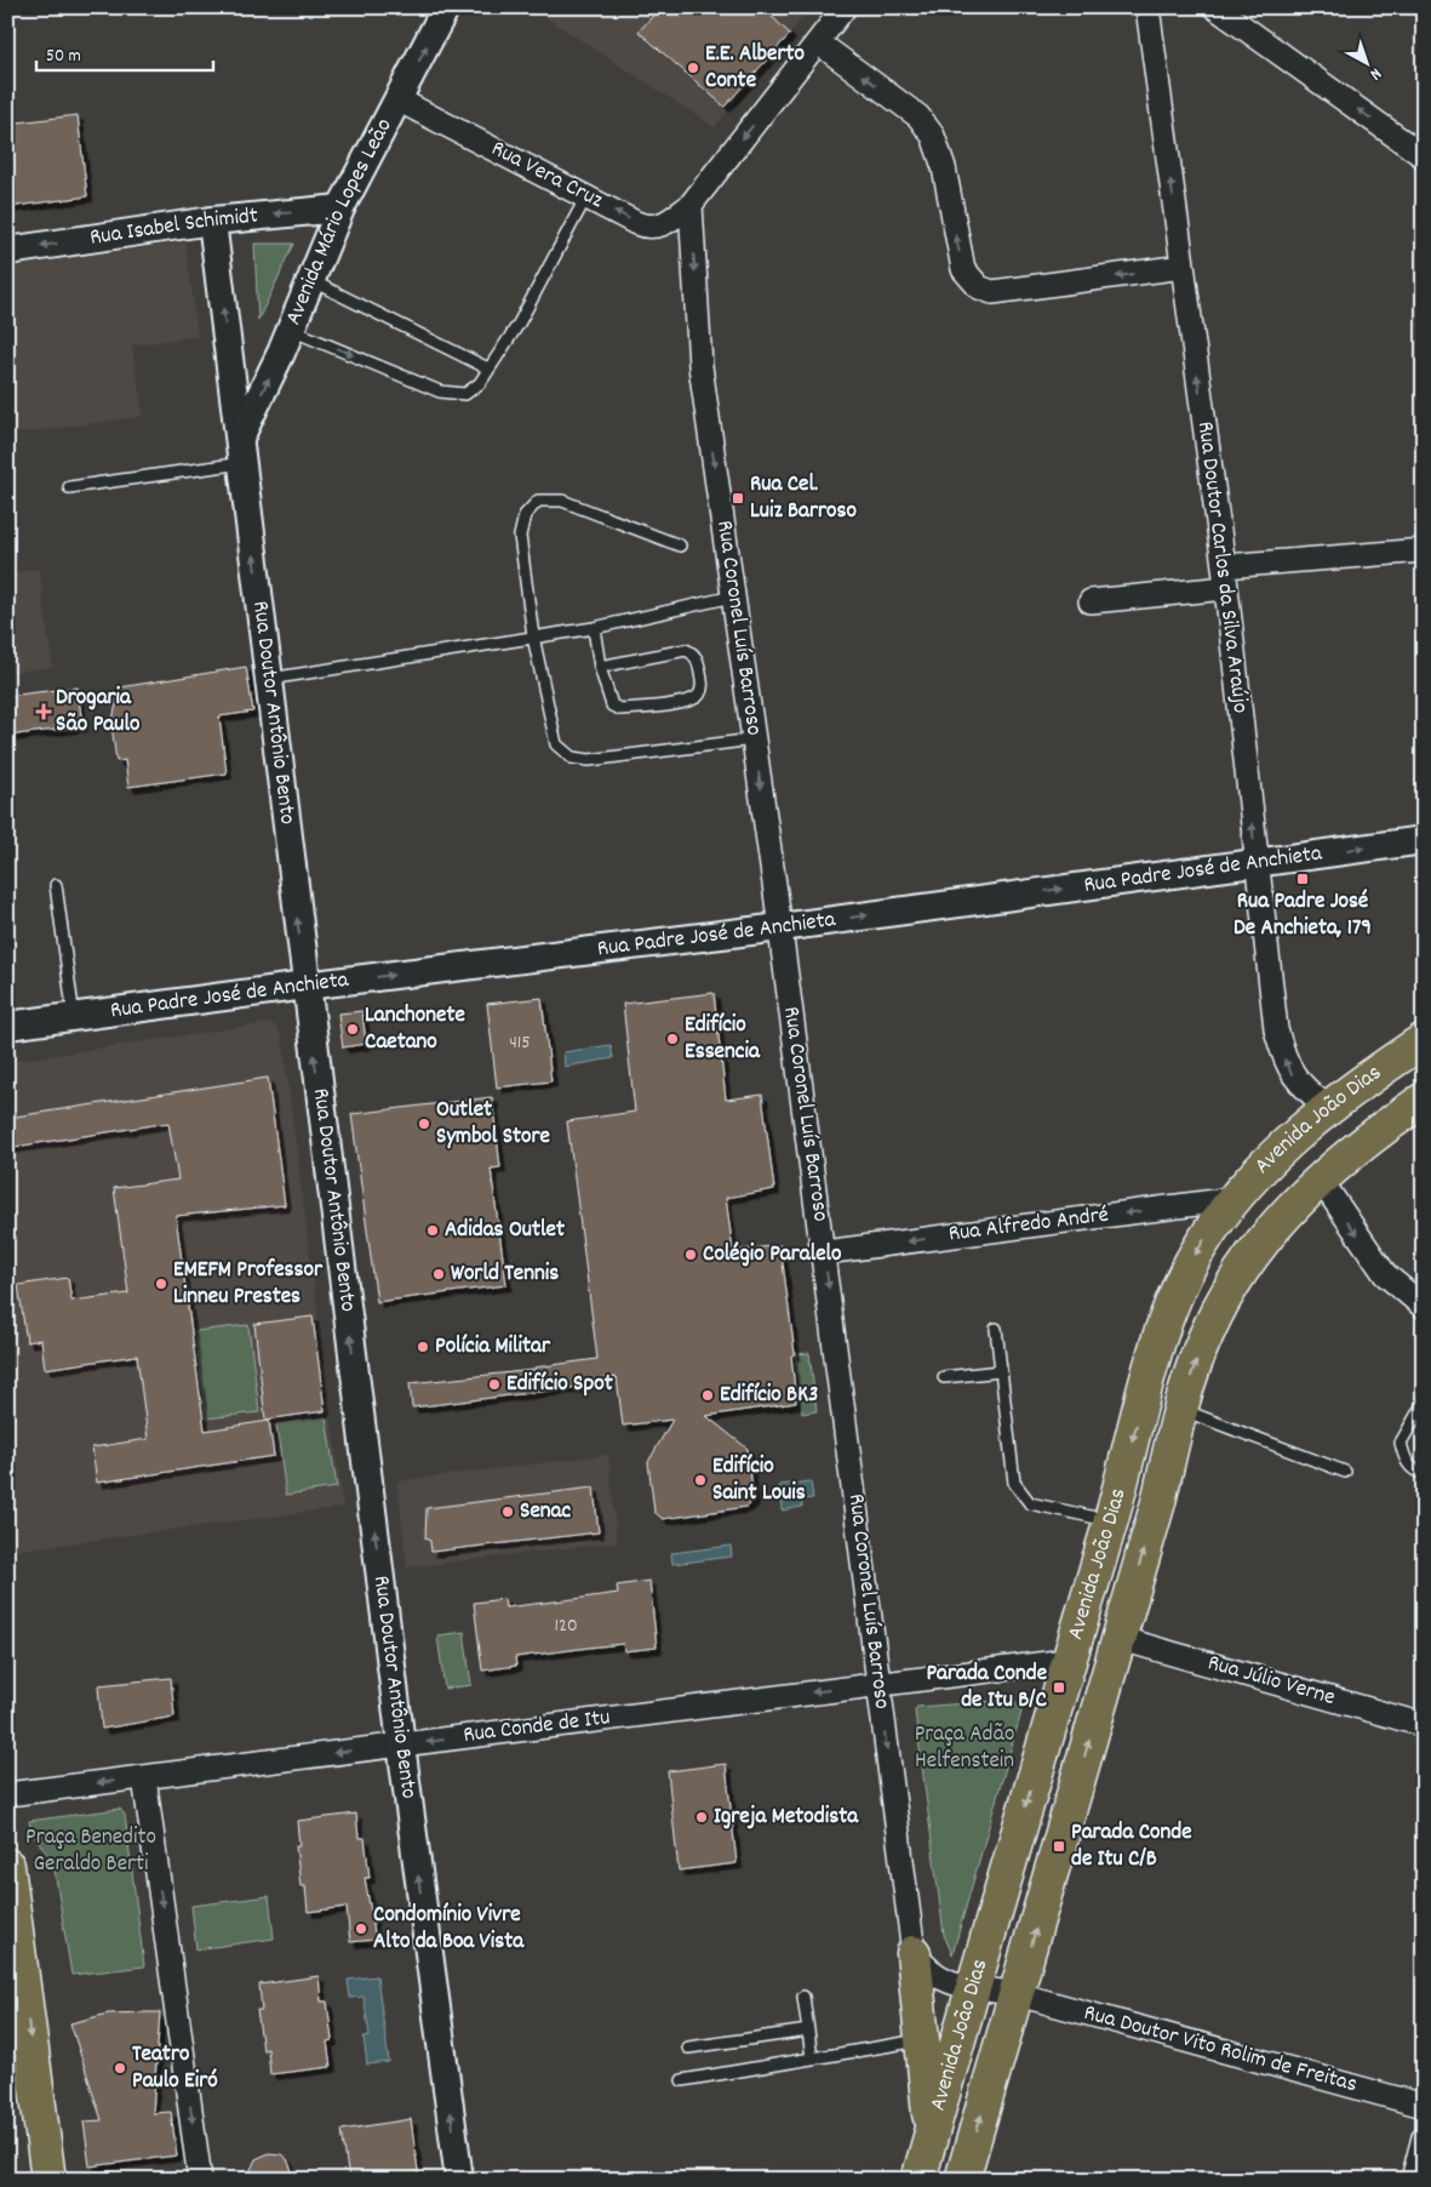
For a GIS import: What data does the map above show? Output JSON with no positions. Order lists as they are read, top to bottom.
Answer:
{
  "streets": {
    "main road": ["Avenida João Dias"],
    "street": [
      "Rua Vera Cruz",
      "Avenida Mário Lopes Leão",
      "Rua Isabel Schimidt",
      "Rua Doutor Carlos da Silva Araújo",
      "Rua Coronel Luís Barroso",
      "Rua Doutor Antônio Bento",
      "Rua Padre José de Anchieta",
      "Rua Alfredo André",
      "Rua Júlio Verne",
      "Rua Conde de Itu",
      "Rua Doutor Vito Rolim de Freitas"
    ]
  },
  "crossings": [
    ["Rua Vera Cruz", "Avenida Mário Lopes Leão"],
    ["Rua Vera Cruz", "Rua Coronel Luís Barroso"],
    ["Avenida Mário Lopes Leão", "Rua Isabel Schimidt"],
    ["Avenida Mário Lopes Leão", "Rua Doutor Antônio Bento"],
    ["Rua Isabel Schimidt", "Rua Doutor Antônio Bento"],
    ["Rua Doutor Carlos da Silva Araújo", "Rua Padre José de Anchieta"],
    ["Rua Doutor Carlos da Silva Araújo", "Avenida João Dias"],
    ["Rua Coronel Luís Barroso", "Rua Padre José de Anchieta"],
    ["Rua Coronel Luís Barroso", "Rua Alfredo André"],
    ["Rua Coronel Luís Barroso", "Rua Conde de Itu"],
    ["Rua Doutor Antônio Bento", "Rua Padre José de Anchieta"],
    ["Rua Doutor Antônio Bento", "Rua Conde de Itu"],
    ["Avenida João Dias", "Rua Alfredo André"],
    ["Avenida João Dias", "Rua Júlio Verne"],
    ["Avenida João Dias", "Rua Conde de Itu"],
    ["Avenida João Dias", "Rua Doutor Vito Rolim de Freitas"]
  ],
  "one_way": [
    "Rua Vera Cruz",
    "Avenida Mário Lopes Leão",
    "Rua Isabel Schimidt",
    "Rua Doutor Carlos da Silva Araújo",
    "Rua Coronel Luís Barroso",
    "Rua Doutor Antônio Bento",
    "Rua Padre José de Anchieta",
    "Rua Alfredo André",
    "Rua Conde de Itu"
  ],
  "parks": ["Praça Adão Helfenstein", "Praça Benedito Geraldo Berti"],
  "places": {
    "other": [
      "E.E. Alberto Conte",
      "Lanchonete Caetano",
      "Edifício Essencia",
      "Outlet Symbol Store",
      "Adidas Outlet",
      "Colégio Paralelo",
      "World Tennis",
      "EMEFM Professor Linneu Prestes",
      "Polícia Militar",
      "Edifício Spot",
      "Edifício BK3",
      "Edifício Saint Louis",
      "Senac",
      "Igreja Metodista",
      "Condomínio Vivre Alto da Boa Vista",
      "Teatro Paulo Eiró"
    ],
    "transit": [
      "Rua Cel. Luiz Barroso",
      "Rua Padre José De Anchieta, 179",
      "Parada Conde de Itu B/C",
      "Parada Conde de Itu C/B"
    ],
    "health": ["Drogaria São Paulo"]
  },
  "house_numbers": ["415", "120"],
  "scale_bar": "50 m",
  "north": "bottom right"
}
